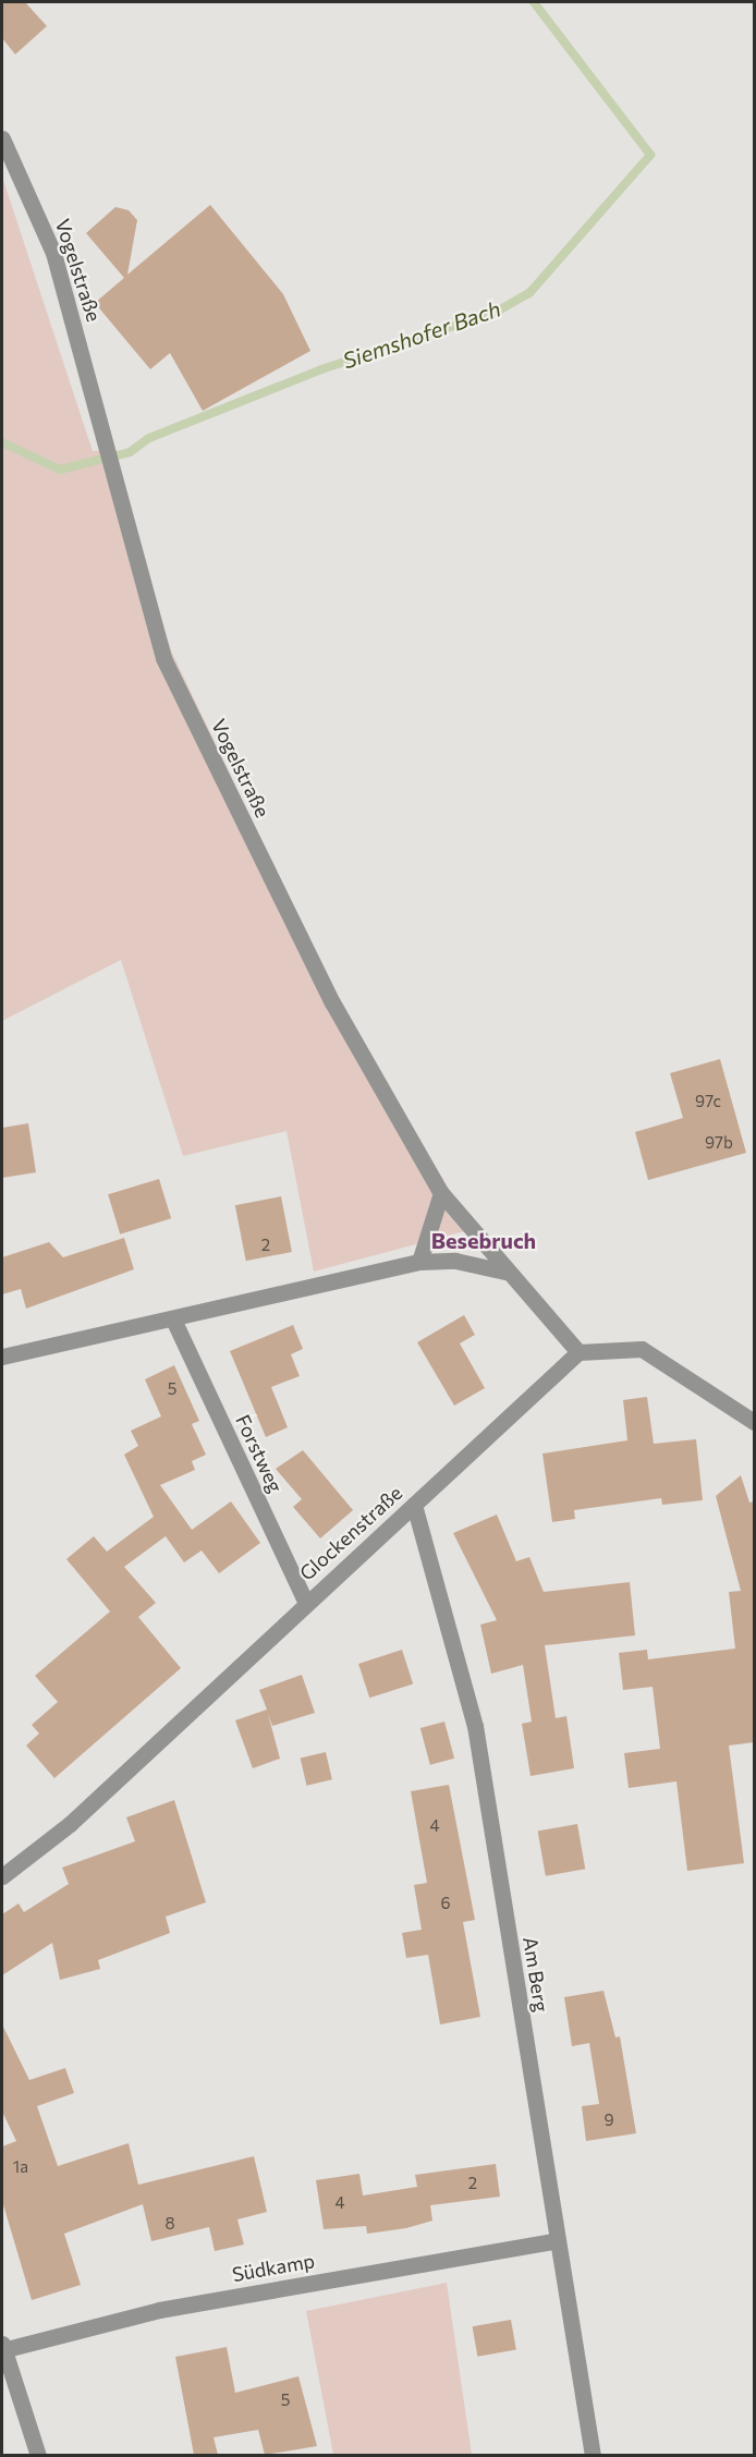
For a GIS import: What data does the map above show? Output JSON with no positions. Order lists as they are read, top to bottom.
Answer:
{
  "streets": {
    "street": [
      "Vogelstraße",
      "Forstweg",
      "Glockenstraße",
      "Am Berg",
      "Südkamp"
    ]
  },
  "crossings": [
    ["Vogelstraße", "Glockenstraße"],
    ["Forstweg", "Glockenstraße"],
    ["Glockenstraße", "Am Berg"],
    ["Am Berg", "Südkamp"]
  ],
  "districts": ["Besebruch"],
  "water": ["Siemshofer Bach"],
  "house_numbers": [
    "97c",
    "97b",
    "2",
    "5",
    "4",
    "6",
    "9",
    "1a",
    "2",
    "4",
    "8",
    "5"
  ]
}
